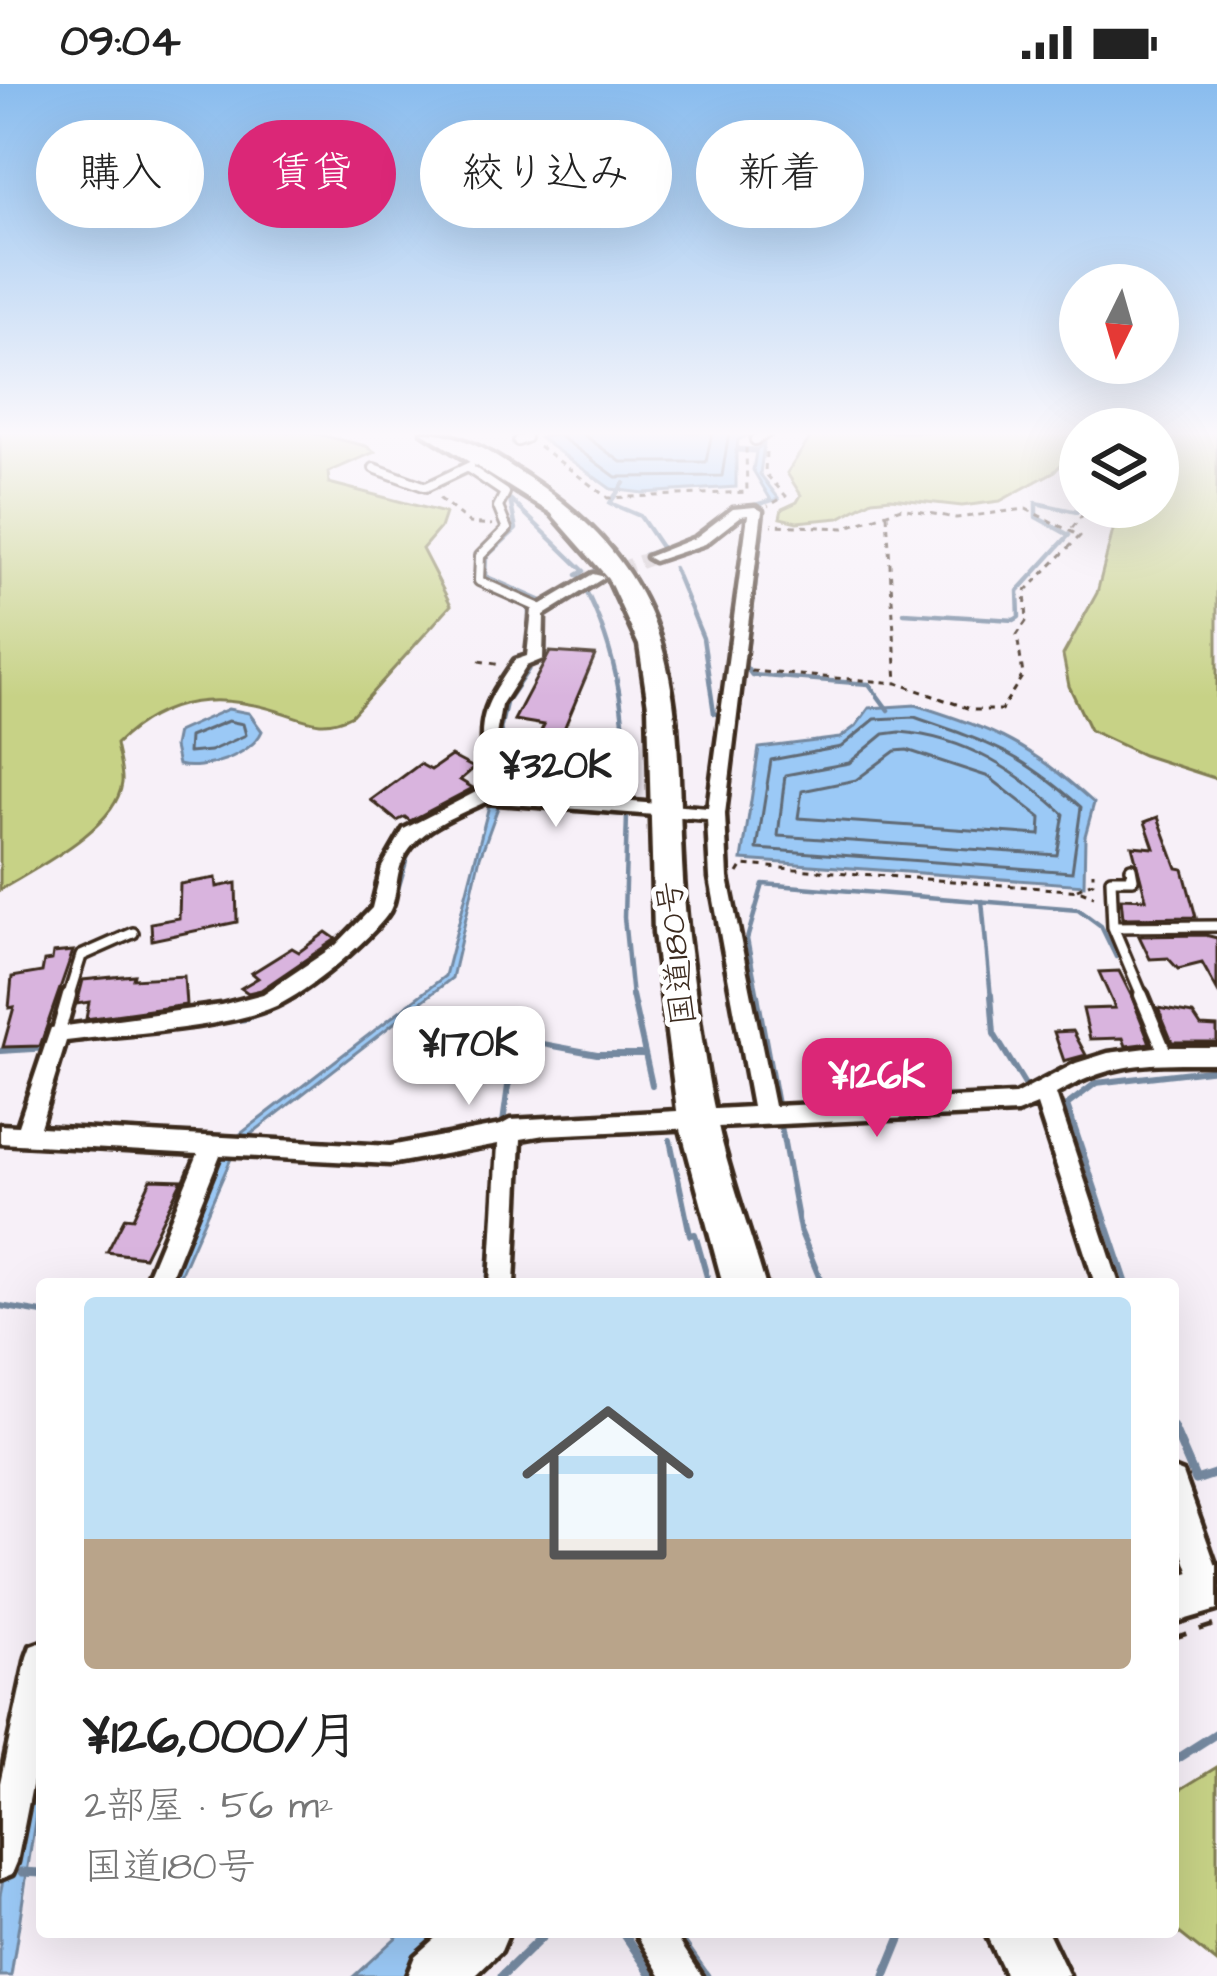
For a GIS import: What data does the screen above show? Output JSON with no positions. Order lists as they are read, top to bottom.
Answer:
{
  "streets": {
    "highway": ["国道180号"]
  },
  "north": "bottom",
  "page": {
    "status": "09:04",
    "chip": [
      "購入",
      "賃貸",
      "絞り込み",
      "新着"
    ],
    "price": ["¥320K", "¥170K", "¥126K"],
    "list": [
      {
        "name": "¥126,000/月",
        "note": "2部屋 · 56 m² · 国道180号"
      }
    ]
  }
}
